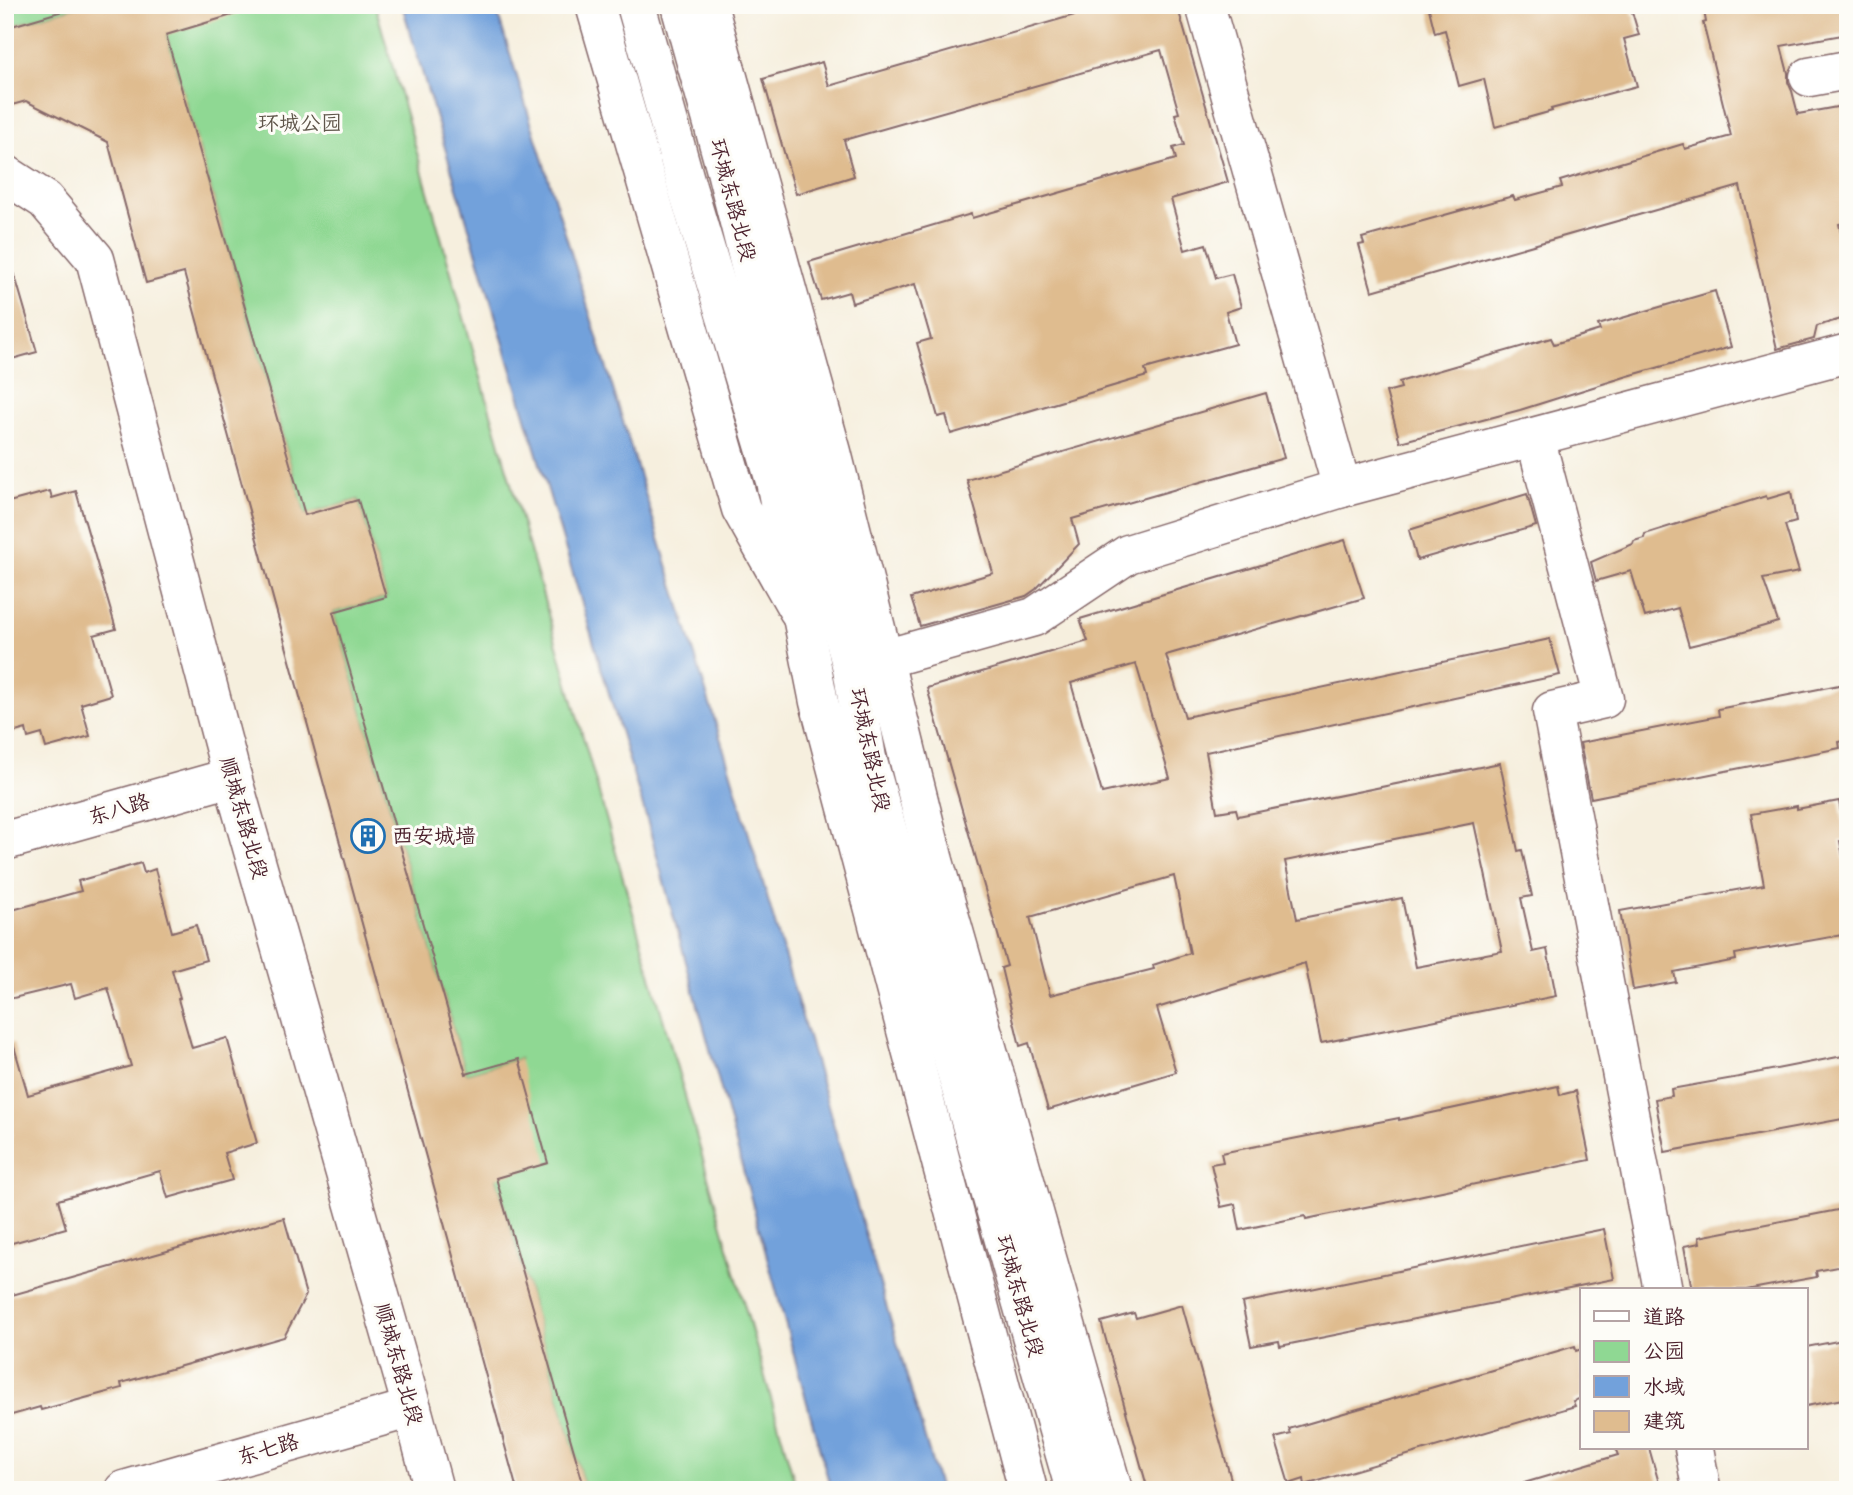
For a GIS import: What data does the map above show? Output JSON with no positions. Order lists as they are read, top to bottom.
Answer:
{
  "streets": {
    "street": [
      "环城东路北段",
      "东八路",
      "顺城东路北段",
      "东七路"
    ]
  },
  "crossings": [
    ["东八路", "顺城东路北段"],
    ["顺城东路北段", "东七路"]
  ],
  "parks": ["环城公园"],
  "places": {
    "building": ["西安城墙"]
  },
  "legend": [
    "道路",
    "公园",
    "水域",
    "建筑"
  ]
}
